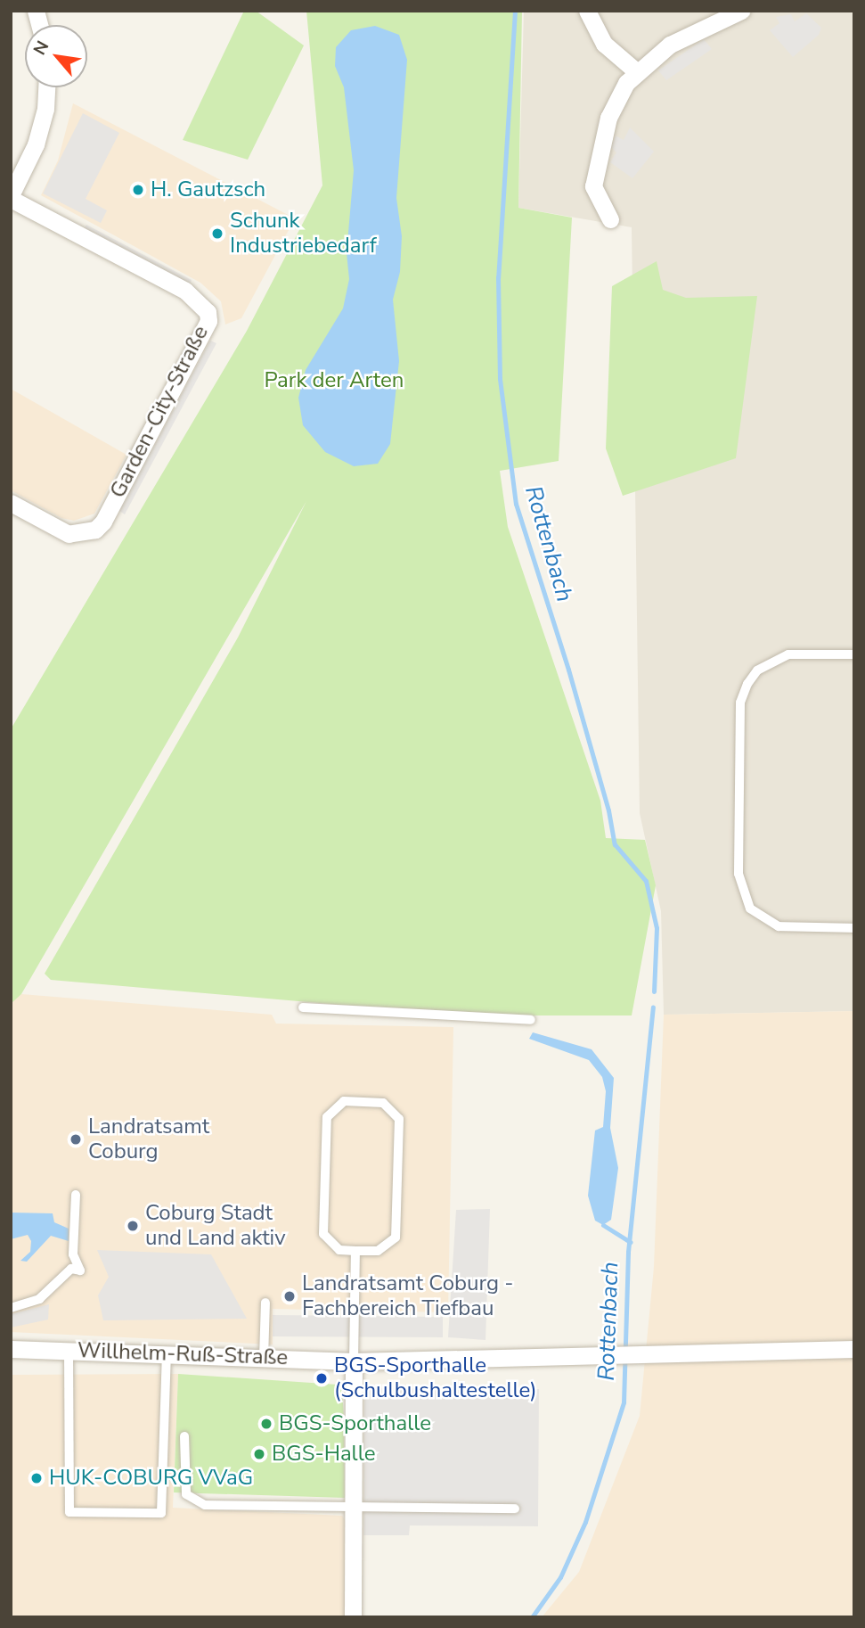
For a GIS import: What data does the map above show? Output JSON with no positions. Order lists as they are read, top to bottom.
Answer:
{
  "streets": {
    "street": ["Garden-City-Straße", "Willhelm-Ruß-Straße"]
  },
  "water": ["Rottenbach"],
  "parks": ["Park der Arten"],
  "places": [
    "H. Gautzsch",
    "Schunk Industriebedarf",
    "Landratsamt Coburg",
    "Coburg Stadt und Land aktiv",
    "Landratsamt Coburg - Fachbereich Tiefbau",
    "BGS-Sporthalle (Schulbushaltestelle)",
    "BGS-Sporthalle",
    "BGS-Halle",
    "HUK-COBURG VVaG"
  ],
  "north": "top left"
}
